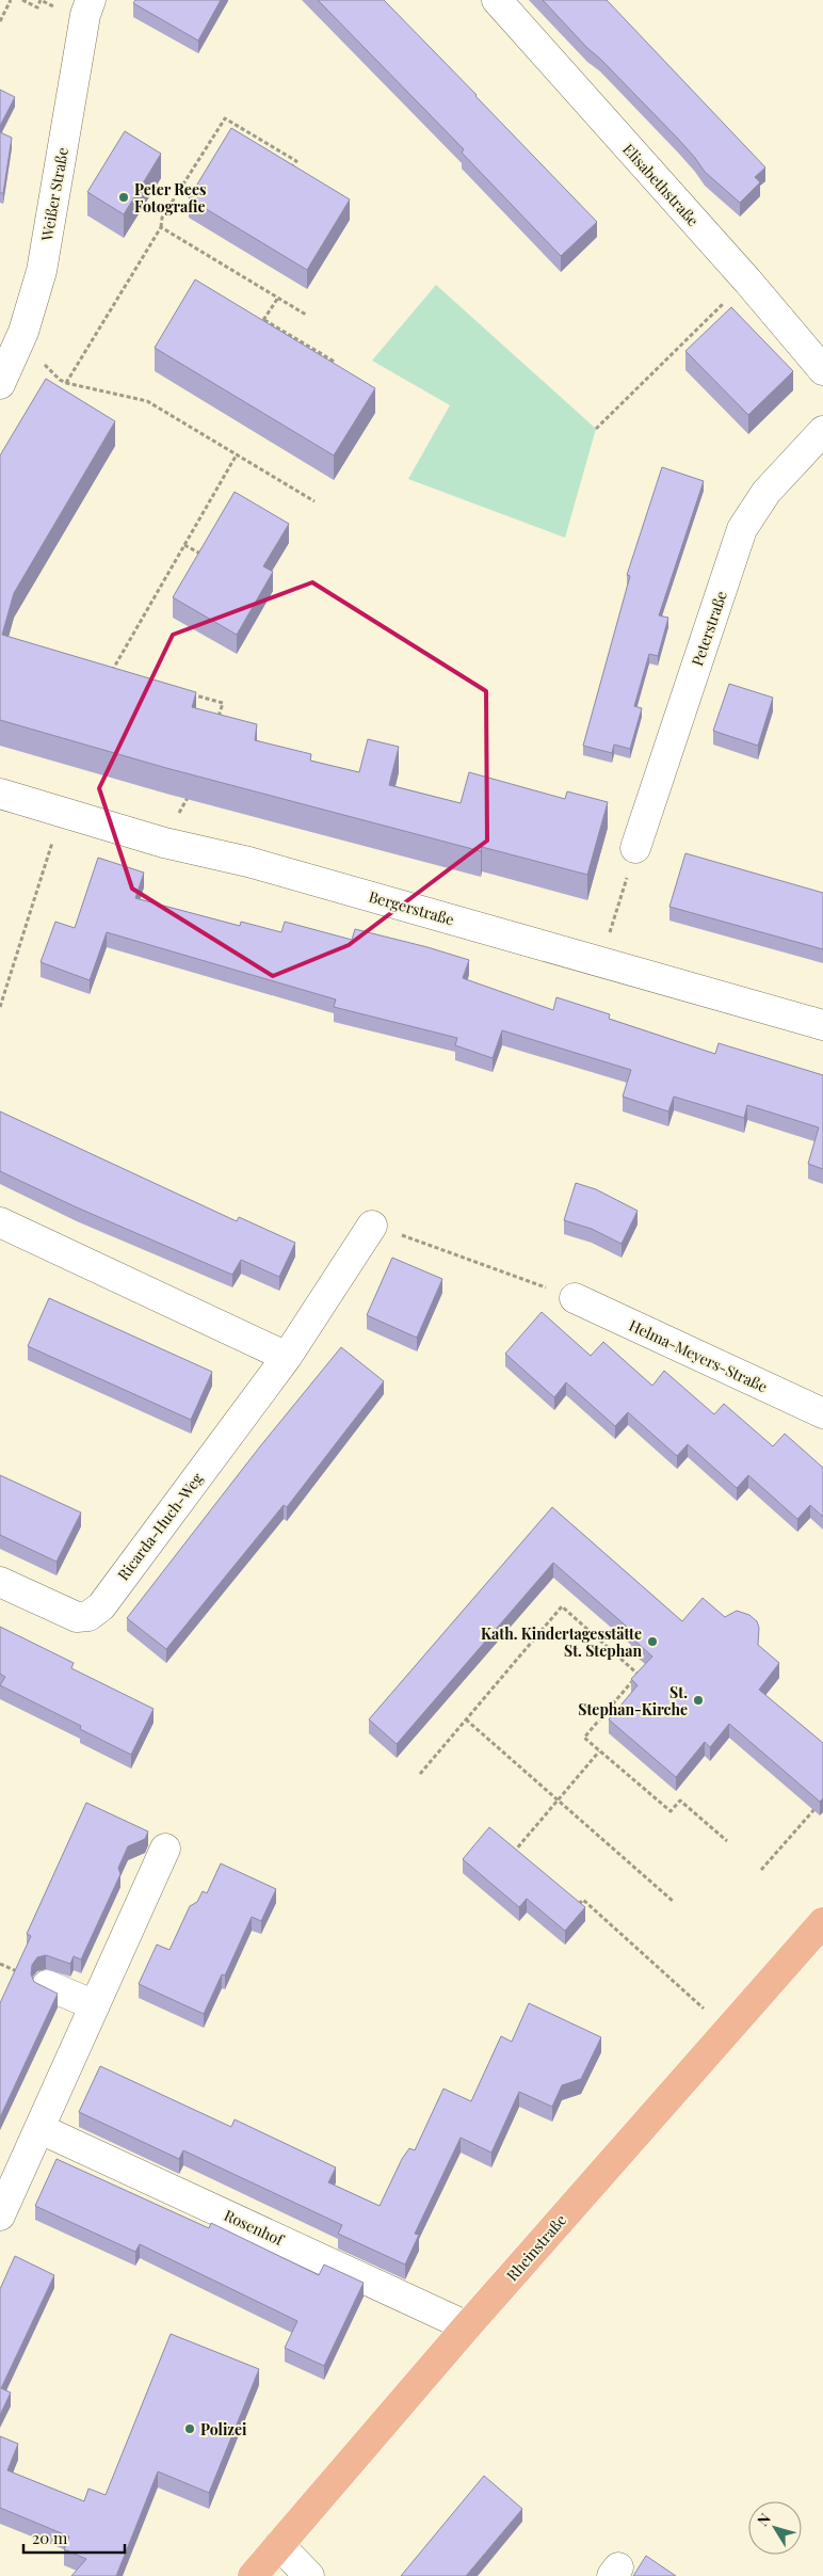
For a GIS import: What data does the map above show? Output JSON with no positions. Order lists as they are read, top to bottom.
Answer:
{
  "streets": {
    "main road": ["Rheinstraße"],
    "street": [
      "Elisabethstraße",
      "Weißer Straße",
      "Peterstraße",
      "Bergerstraße",
      "Helma-Meyers-Straße",
      "Ricarda-Huch-Weg",
      "Rosenhof"
    ]
  },
  "crossings": [
    ["Rosenhof", "Rheinstraße"]
  ],
  "places": [
    "Peter Rees Fotografie",
    "Kath. Kindertagesstätte St. Stephan",
    "St. Stephan-Kirche",
    "Polizei"
  ],
  "scale_bar": "20 m",
  "north": "top left"
}
